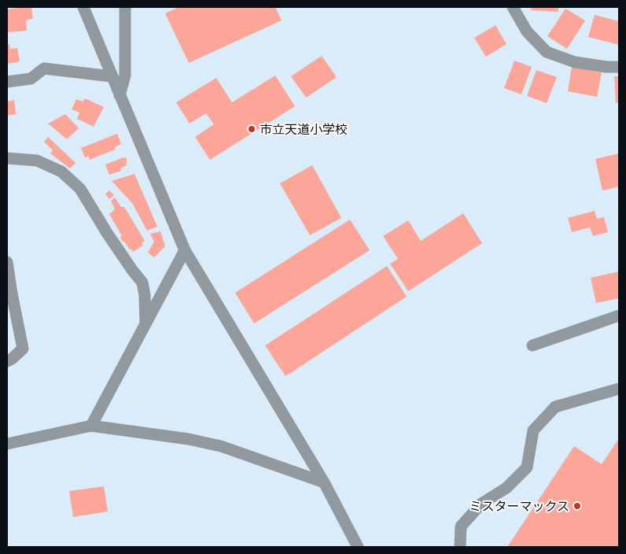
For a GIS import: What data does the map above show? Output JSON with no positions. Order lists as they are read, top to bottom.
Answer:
{
  "places": ["市立天道小学校", "ミスターマックス"]
}
